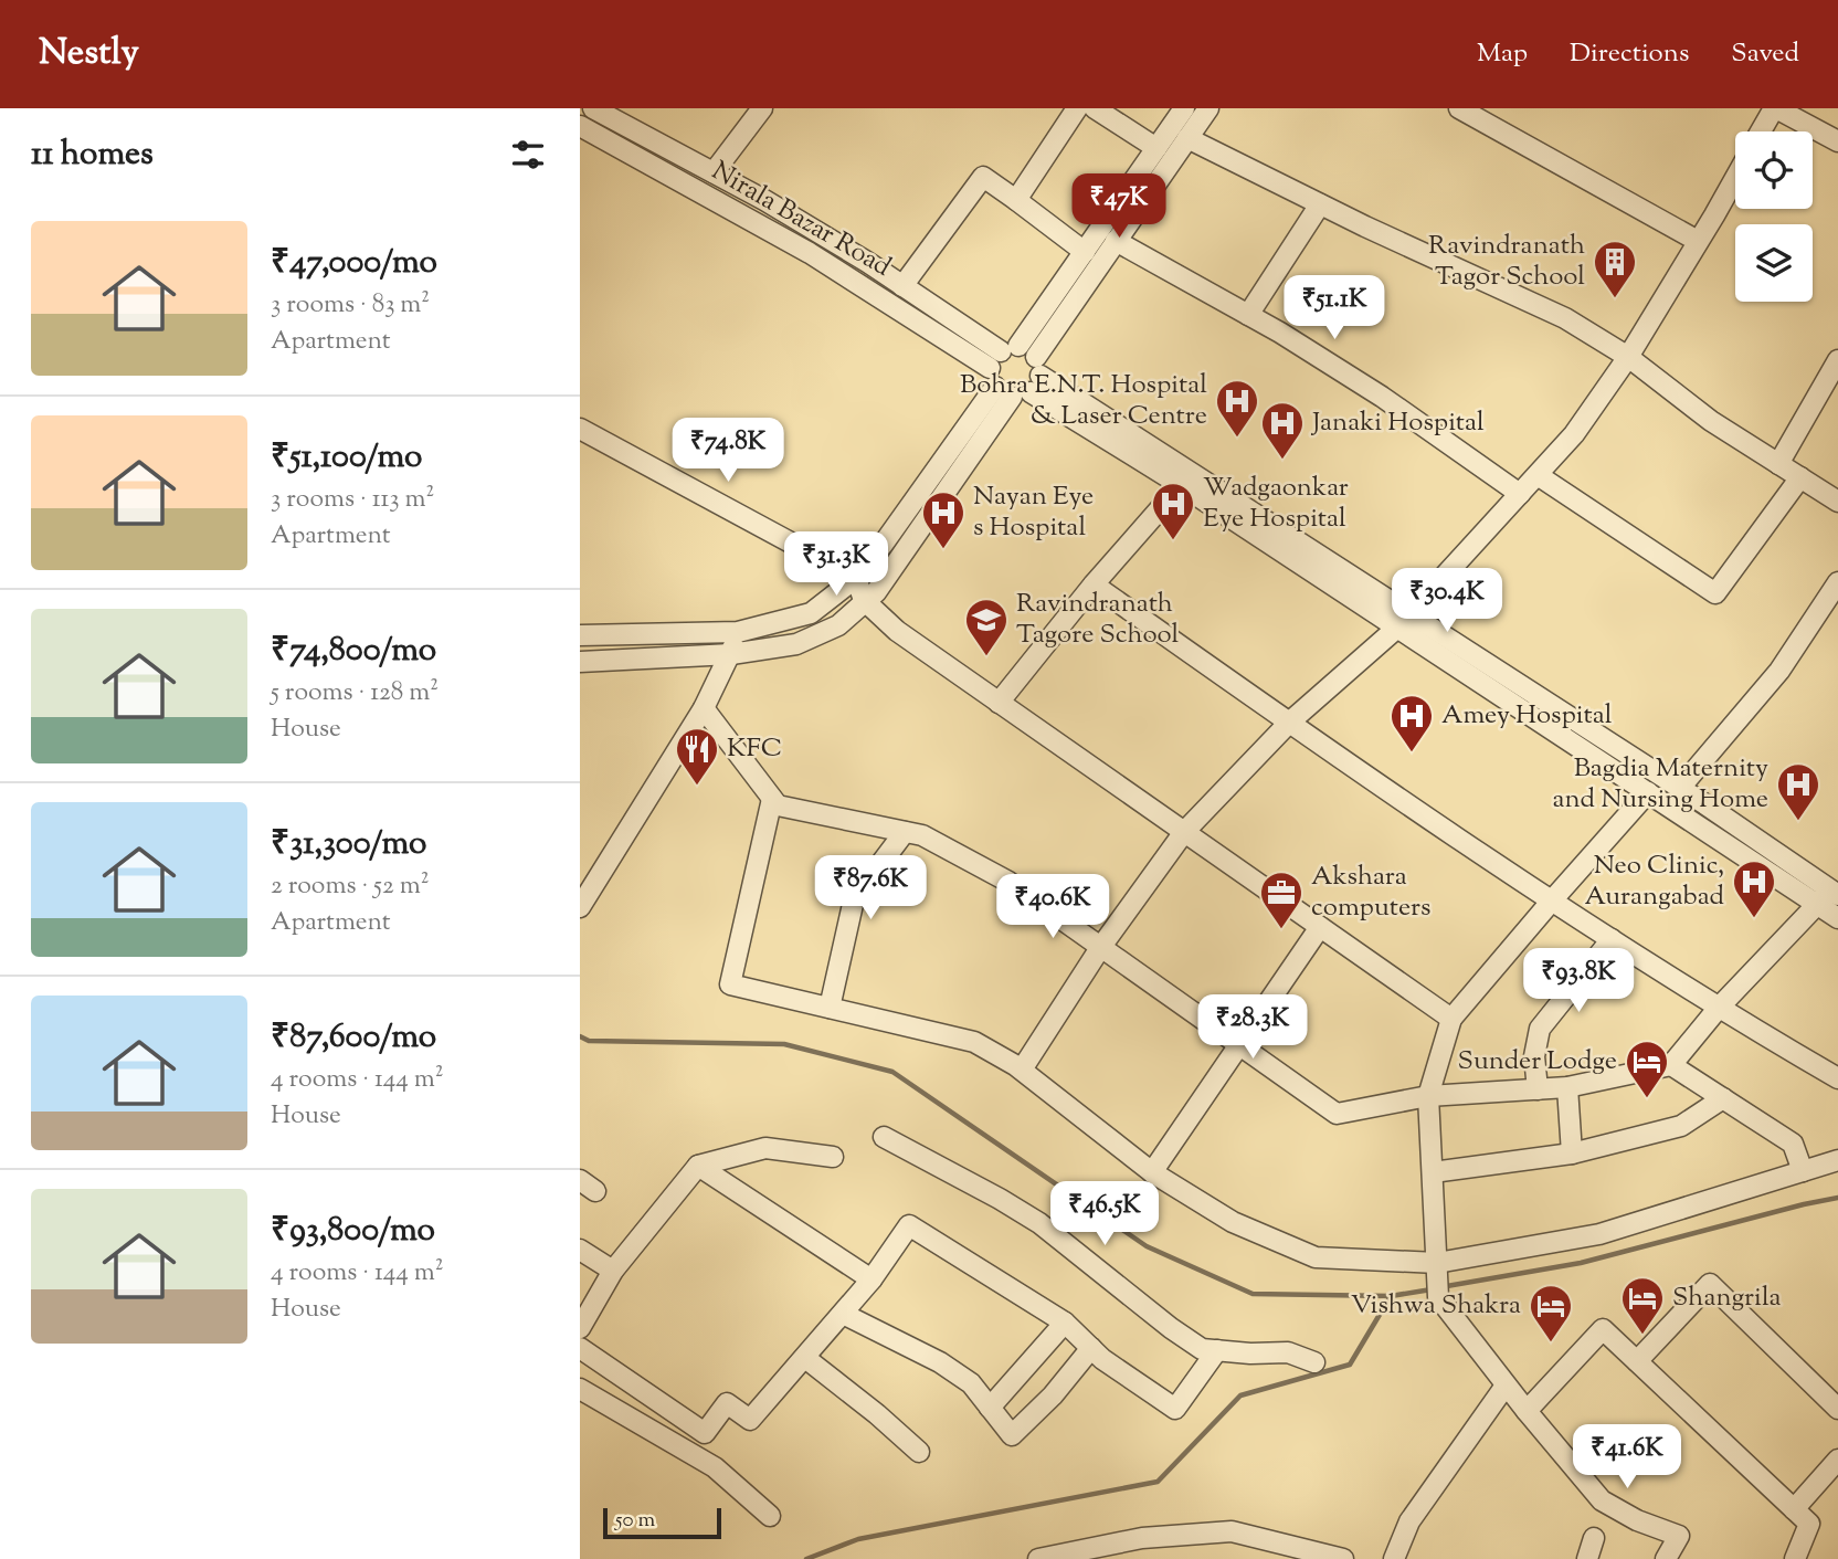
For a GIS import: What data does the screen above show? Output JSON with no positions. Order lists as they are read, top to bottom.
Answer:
{
  "streets": {
    "street": ["Nirala Bazar Road"]
  },
  "places": {
    "building": ["Ravindranath Tagor School"],
    "hospital": [
      "Bohra E.N.T. Hospital & Laser Centre",
      "Janaki Hospital",
      "Wadgaonkar Eye Hospital",
      "Nayan Eye s Hospital",
      "Amey Hospital",
      "Bagdia Maternity and Nursing Home",
      "Neo Clinic, Aurangabad"
    ],
    "school or university": ["Ravindranath Tagore School"],
    "restaurant": ["KFC"],
    "office": ["Akshara computers"],
    "hotel": ["Sunder Lodge", "Shangrila", "Vishwa Shakra"]
  },
  "scale_bar": "50 m",
  "page": {
    "header": "Nestly",
    "nav": ["Map", "Directions", "Saved"],
    "heading": "11 homes",
    "price": [
      "₹47K",
      "₹51.1K",
      "₹74.8K",
      "₹31.3K",
      "₹30.4K",
      "₹87.6K",
      "₹40.6K",
      "₹93.8K",
      "₹28.3K",
      "₹46.5K",
      "₹41.6K"
    ],
    "list": [
      {
        "name": "₹47,000/mo",
        "note": "3 rooms · 83 m² · Apartment"
      },
      {
        "name": "₹51,100/mo",
        "note": "3 rooms · 113 m² · Apartment"
      },
      {
        "name": "₹74,800/mo",
        "note": "5 rooms · 128 m² · House"
      },
      {
        "name": "₹31,300/mo",
        "note": "2 rooms · 52 m² · Apartment"
      },
      {
        "name": "₹87,600/mo",
        "note": "4 rooms · 144 m² · House"
      },
      {
        "name": "₹93,800/mo",
        "note": "4 rooms · 144 m² · House"
      }
    ],
    "scale": "50 m"
  }
}
